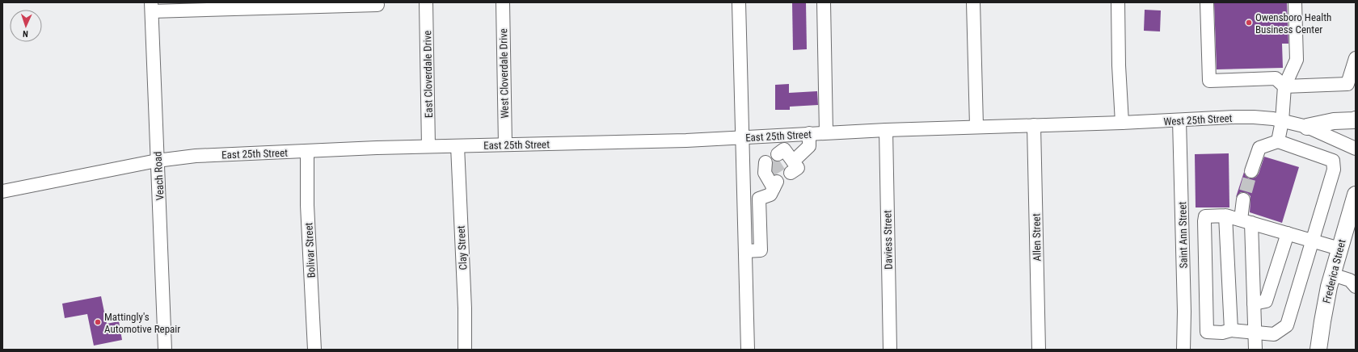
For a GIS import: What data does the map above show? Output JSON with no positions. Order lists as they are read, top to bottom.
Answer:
{
  "streets": {
    "main road": ["Frederica Street"],
    "street": [
      "West Cloverdale Drive",
      "East Cloverdale Drive",
      "West 25th Street",
      "East 25th Street",
      "Veach Road",
      "Saint Ann Street",
      "Allen Street",
      "Daviess Street",
      "Clay Street",
      "Bolivar Street"
    ]
  },
  "crossings": [
    ["West Cloverdale Drive", "East 25th Street"],
    ["East Cloverdale Drive", "East 25th Street"],
    ["West 25th Street", "East 25th Street"],
    ["West 25th Street", "Saint Ann Street"],
    ["West 25th Street", "Allen Street"],
    ["East 25th Street", "Veach Road"],
    ["East 25th Street", "Allen Street"],
    ["East 25th Street", "Daviess Street"],
    ["East 25th Street", "Clay Street"],
    ["East 25th Street", "Bolivar Street"]
  ],
  "places": ["Owensboro Health Business Center", "Mattingly's Automotive Repair"],
  "north": "bottom"
}
